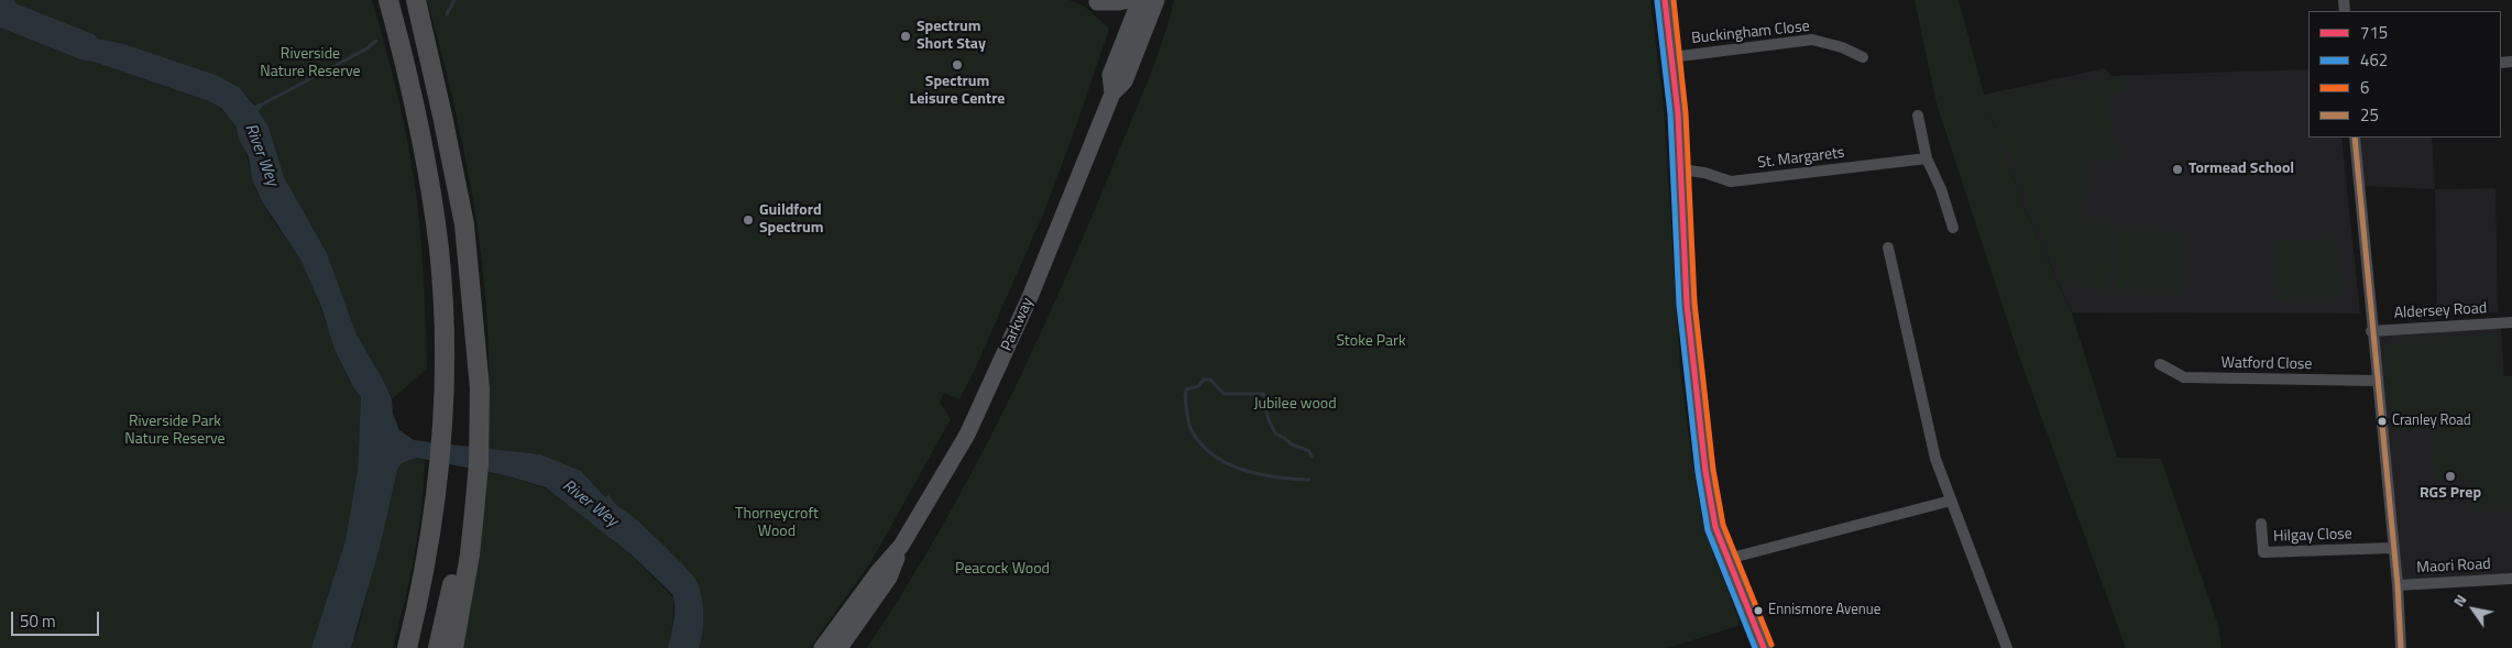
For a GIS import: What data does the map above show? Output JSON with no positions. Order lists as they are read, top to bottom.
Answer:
{
  "streets": {
    "main road": ["Parkway"],
    "street": [
      "Buckingham Close",
      "St. Margarets",
      "Aldersey Road",
      "Watford Close",
      "Hilgay Close",
      "Maori Road"
    ]
  },
  "water": ["River Wey"],
  "parks": [
    "Riverside Nature Reserve",
    "Stoke Park",
    "Jubilee wood",
    "Riverside Park Nature Reserve",
    "Thorneycroft Wood",
    "Peacock Wood"
  ],
  "places": [
    "Spectrum Short Stay",
    "Spectrum Leisure Centre",
    "Tormead School",
    "Guildford Spectrum",
    "Cranley Road",
    "RGS Prep",
    "Ennismore Avenue"
  ],
  "lines": [
    "transit line 715",
    "transit line 6",
    "transit line 462",
    "transit line 25"
  ],
  "legend": [
    "715",
    "462",
    "6",
    "25"
  ],
  "scale_bar": "50 m",
  "north": "top left"
}
